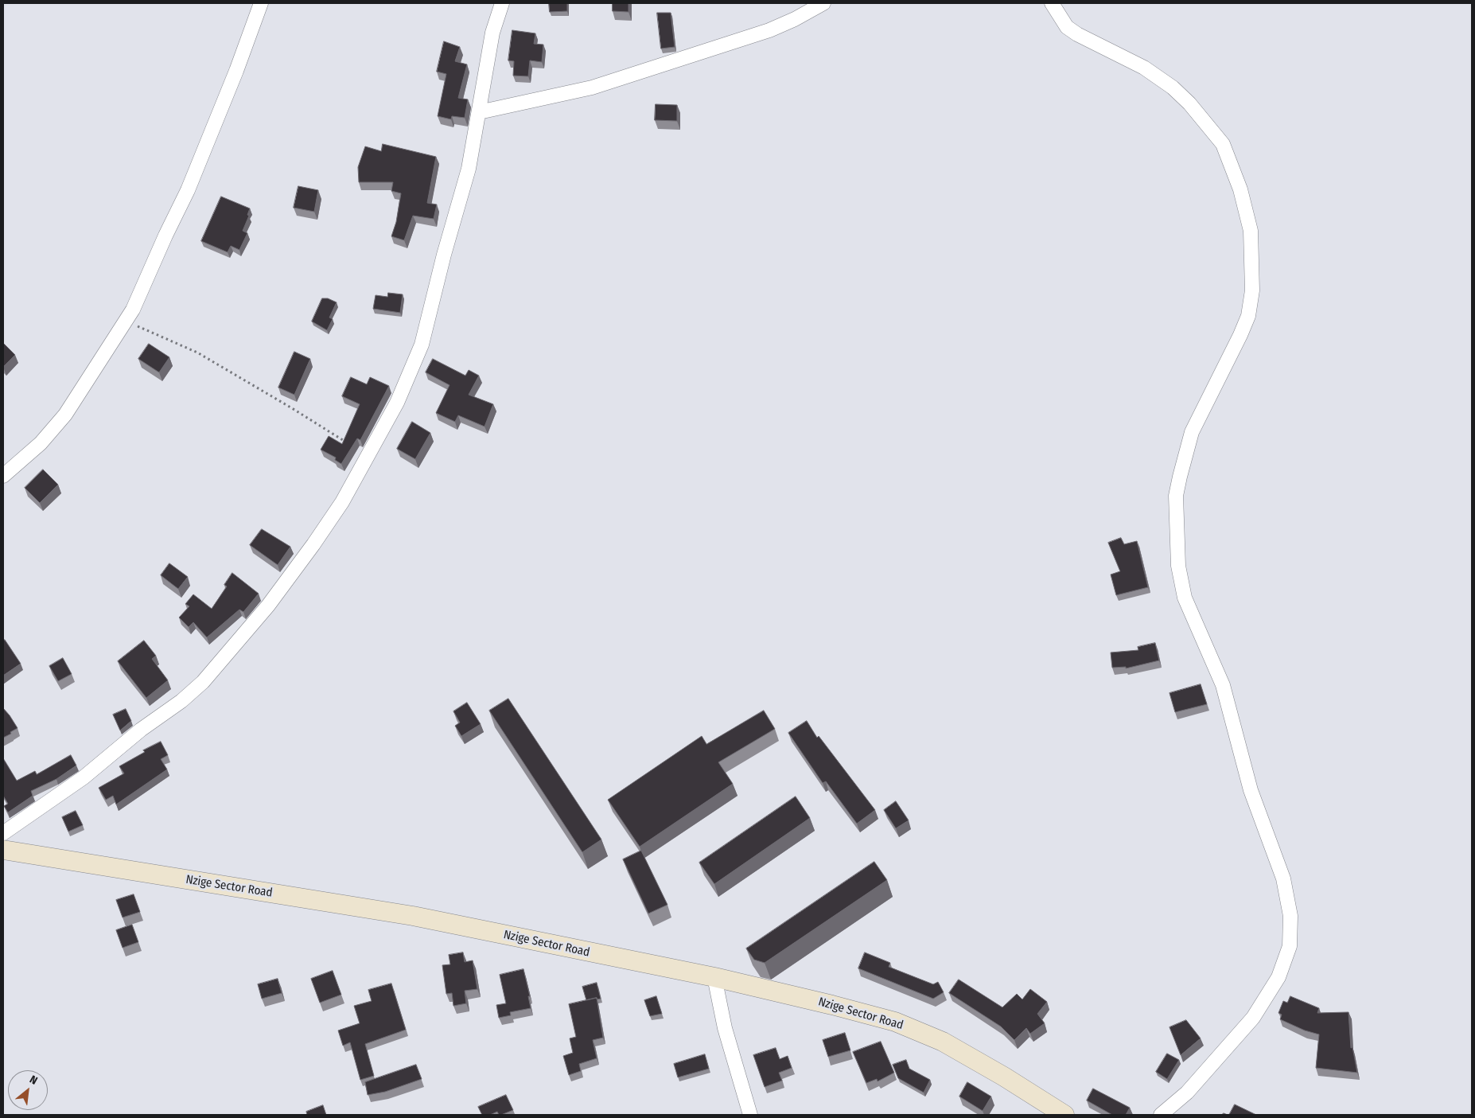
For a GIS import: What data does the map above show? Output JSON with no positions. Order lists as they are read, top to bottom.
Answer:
{
  "streets": {
    "main road": ["Nzige Sector Road"]
  },
  "north": "top right"
}
